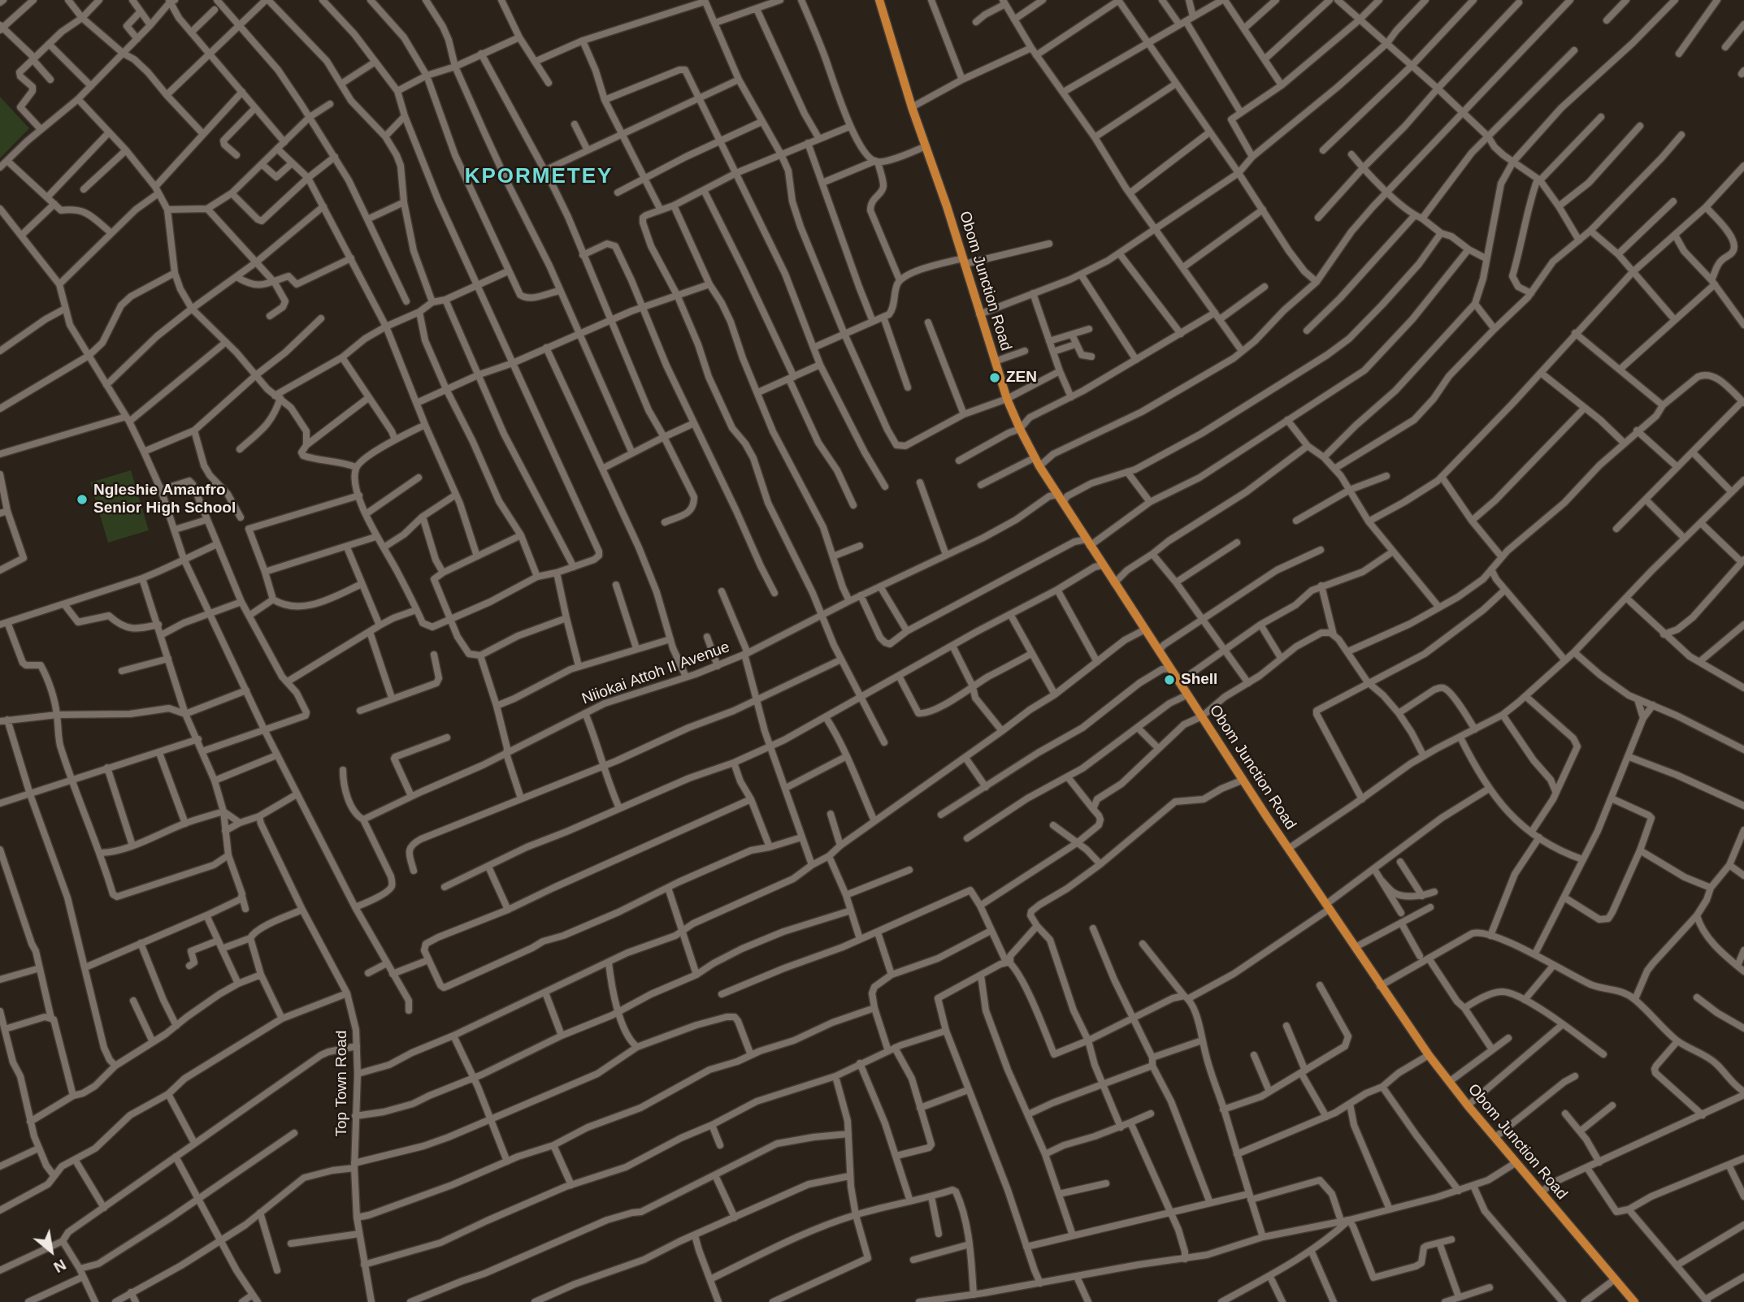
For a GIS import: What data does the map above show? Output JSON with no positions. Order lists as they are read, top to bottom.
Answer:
{
  "streets": {
    "main road": ["Obom Junction Road"],
    "street": ["Niiokai Attoh II Avenue", "Top Town Road"]
  },
  "crossings": [
    ["Obom Junction Road", "Niiokai Attoh II Avenue"]
  ],
  "districts": ["KPORMETEY"],
  "places": ["ZEN", "Ngleshie Amanfro Senior High School", "Shell"],
  "north": "bottom right"
}
